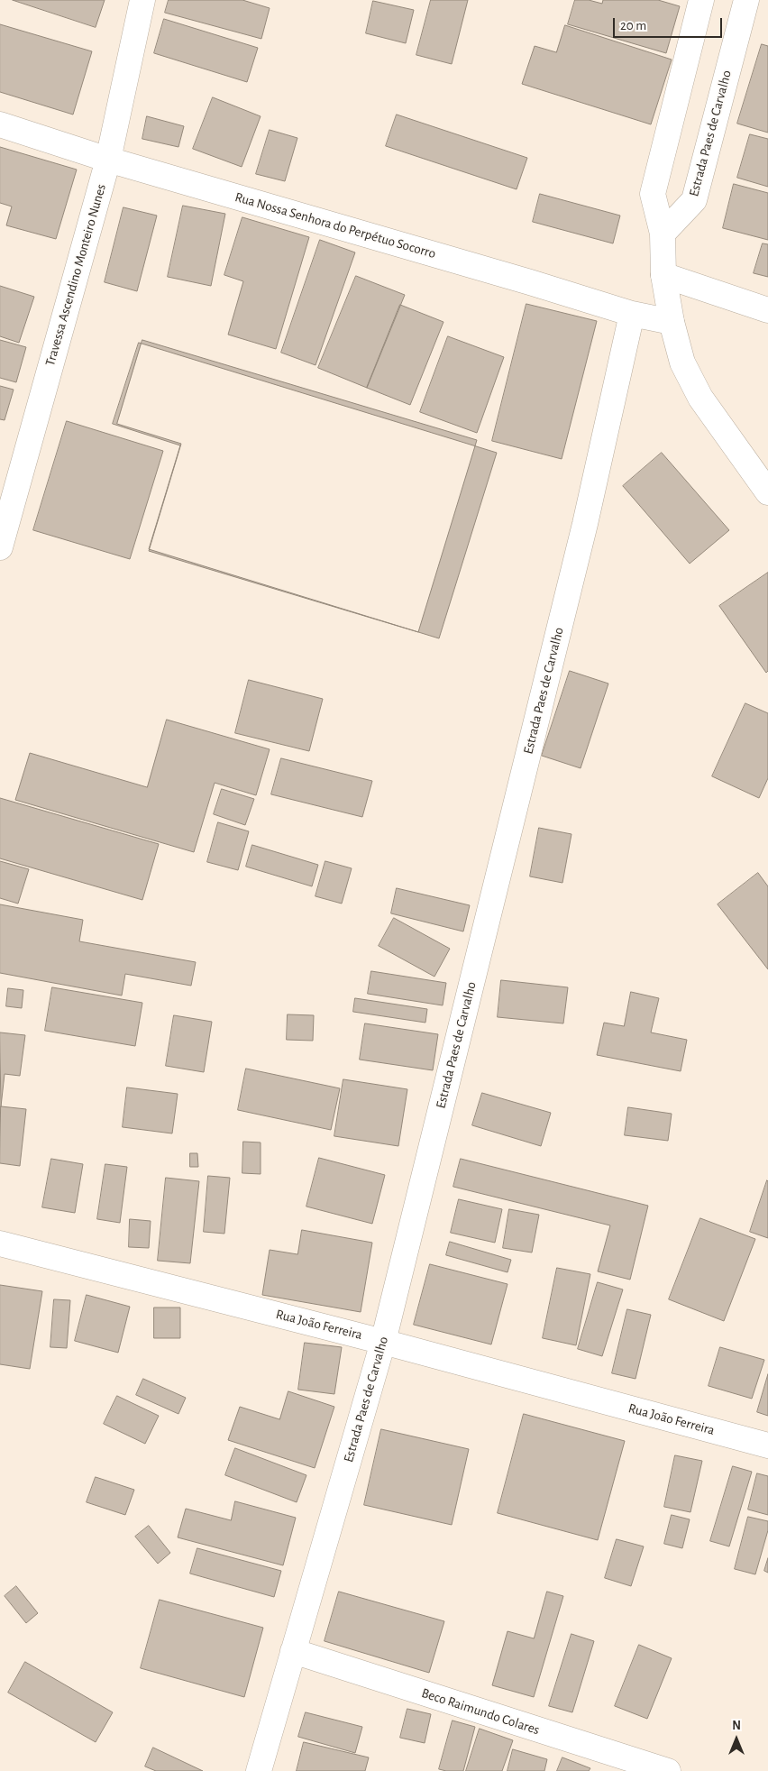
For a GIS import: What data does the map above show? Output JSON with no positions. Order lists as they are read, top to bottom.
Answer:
{
  "streets": {
    "street": [
      "Estrada Paes de Carvalho",
      "Rua Nossa Senhora do Perpétuo Socorro",
      "Travessa Ascendino Monteiro Nunes",
      "Rua João Ferreira",
      "Beco Raimundo Colares"
    ]
  },
  "crossings": [
    ["Estrada Paes de Carvalho", "Rua Nossa Senhora do Perpétuo Socorro"],
    ["Estrada Paes de Carvalho", "Rua João Ferreira"],
    ["Estrada Paes de Carvalho", "Beco Raimundo Colares"],
    ["Rua Nossa Senhora do Perpétuo Socorro", "Travessa Ascendino Monteiro Nunes"]
  ],
  "scale_bar": "20 m",
  "north": "top"
}
